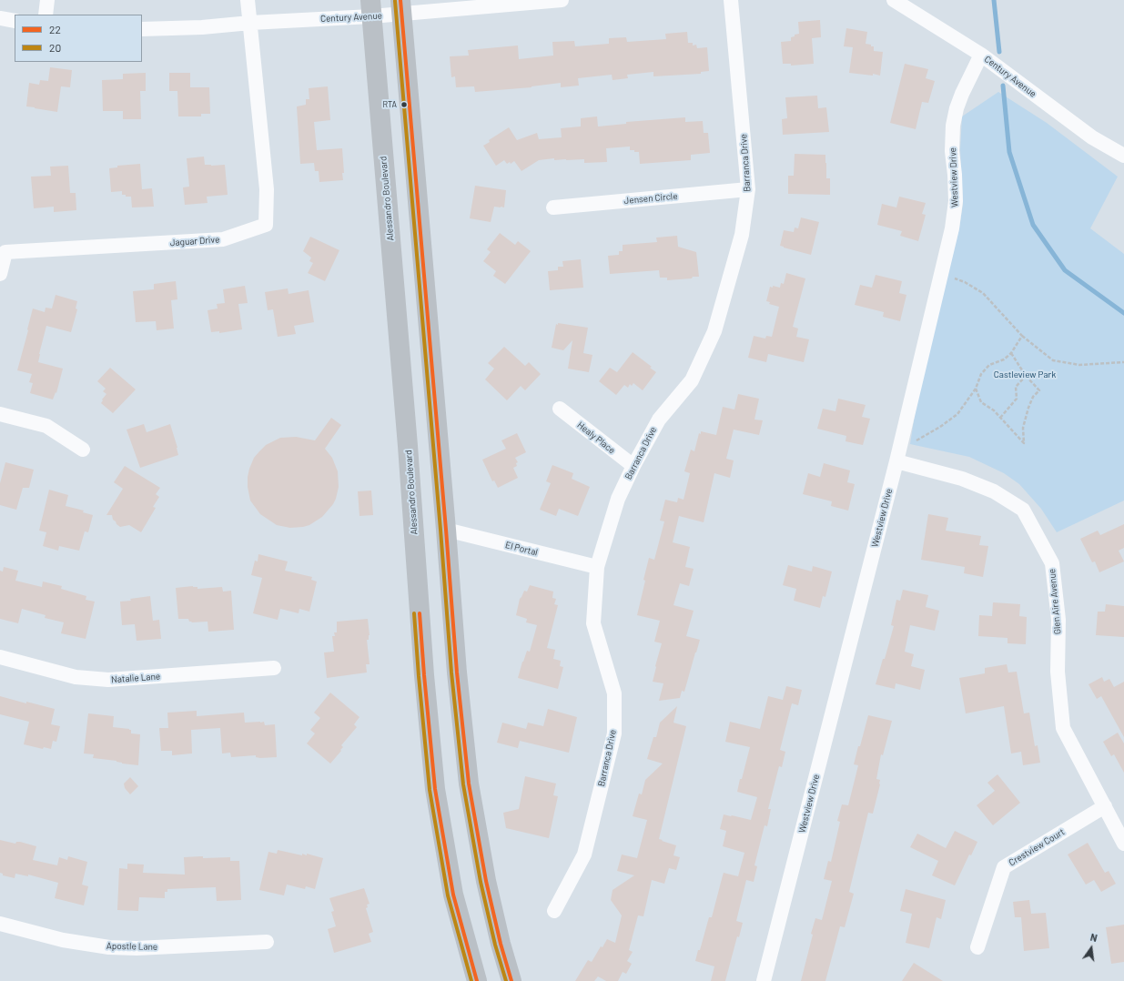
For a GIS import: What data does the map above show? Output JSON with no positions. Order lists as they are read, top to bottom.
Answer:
{
  "streets": {
    "main road": ["Alessandro Boulevard"],
    "street": [
      "Century Avenue",
      "Barranca Drive",
      "Westview Drive",
      "Jensen Circle",
      "Jaguar Drive",
      "Healy Place",
      "El Portal",
      "Glen Aire Avenue",
      "Natalie Lane",
      "Crestview Court",
      "Apostle Lane"
    ]
  },
  "crossings": [
    ["Century Avenue", "Westview Drive"],
    ["Century Avenue", "Alessandro Boulevard"],
    ["Century Avenue", "Jaguar Drive"],
    ["Barranca Drive", "Jensen Circle"],
    ["Barranca Drive", "Healy Place"],
    ["Barranca Drive", "El Portal"],
    ["Westview Drive", "Glen Aire Avenue"],
    ["Glen Aire Avenue", "Crestview Court"]
  ],
  "parks": ["Castleview Park"],
  "places": ["RTA"],
  "lines": ["transit line 22", "transit line 20"],
  "legend": ["22", "20"],
  "north": "top"
}
